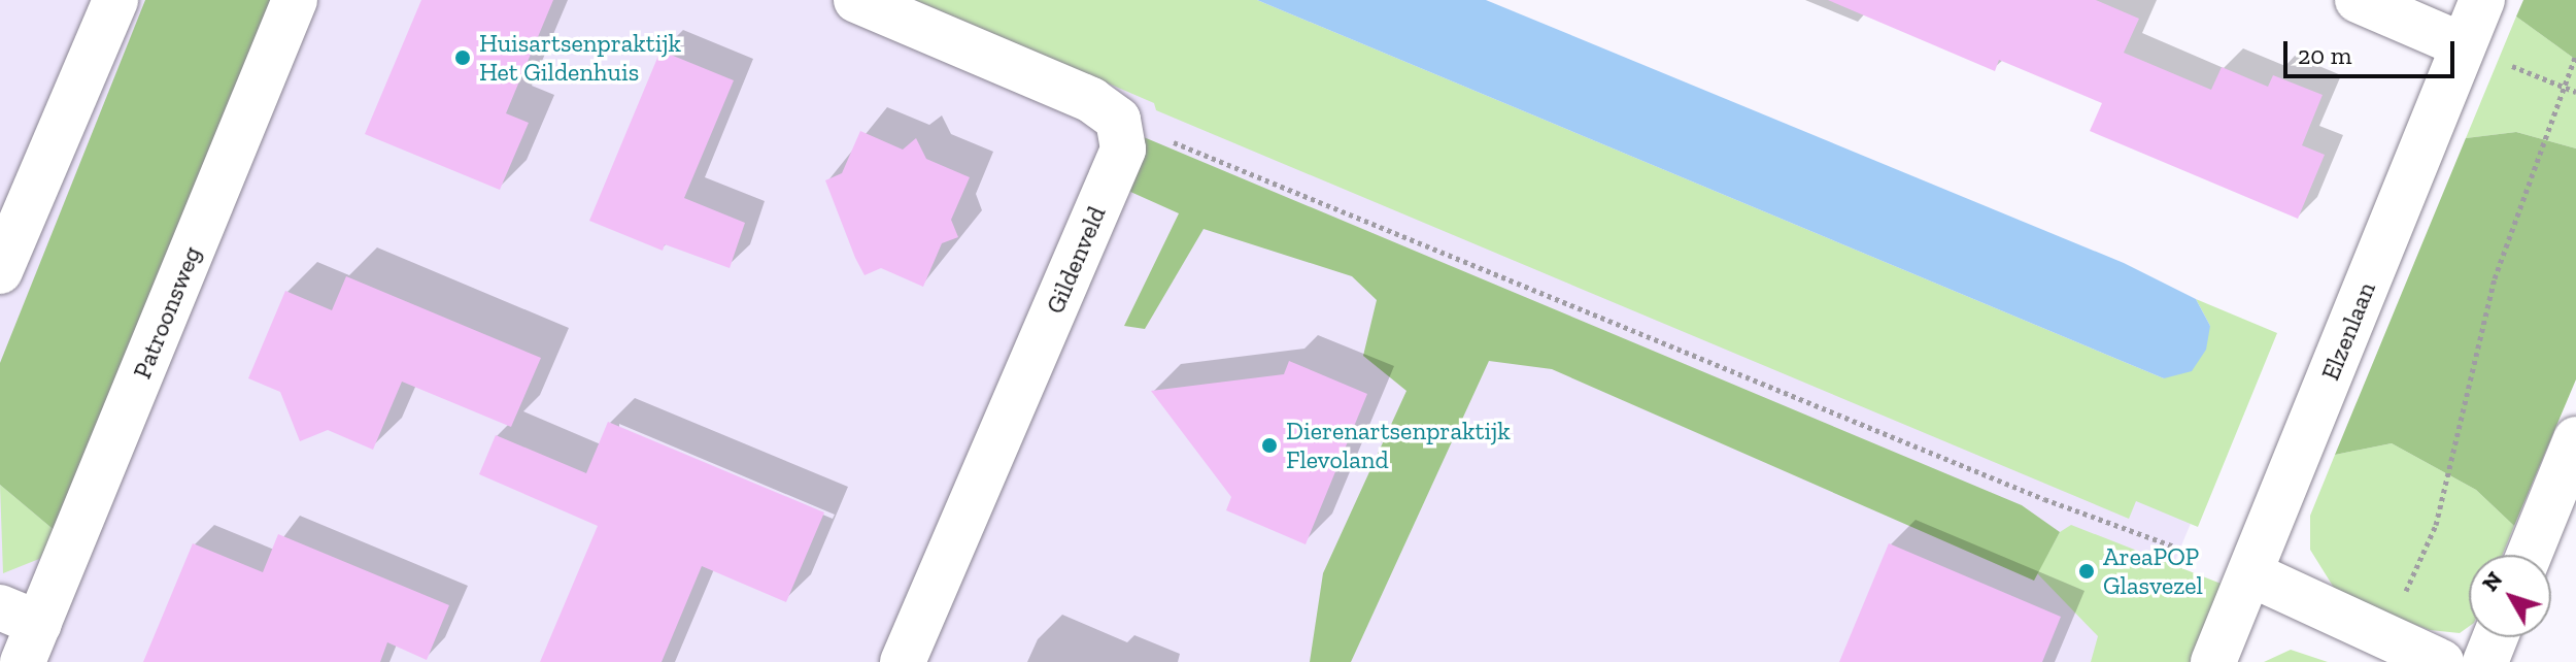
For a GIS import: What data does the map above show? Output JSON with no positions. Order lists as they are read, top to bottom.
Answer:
{
  "streets": {
    "street": ["Gildenveld", "Patroonsweg", "Elzenlaan"]
  },
  "places": ["Huisartsenpraktijk Het Gildenhuis", "Dierenartsenpraktijk Flevoland", "AreaPOP Glasvezel"],
  "scale_bar": "20 m",
  "north": "top left"
}
